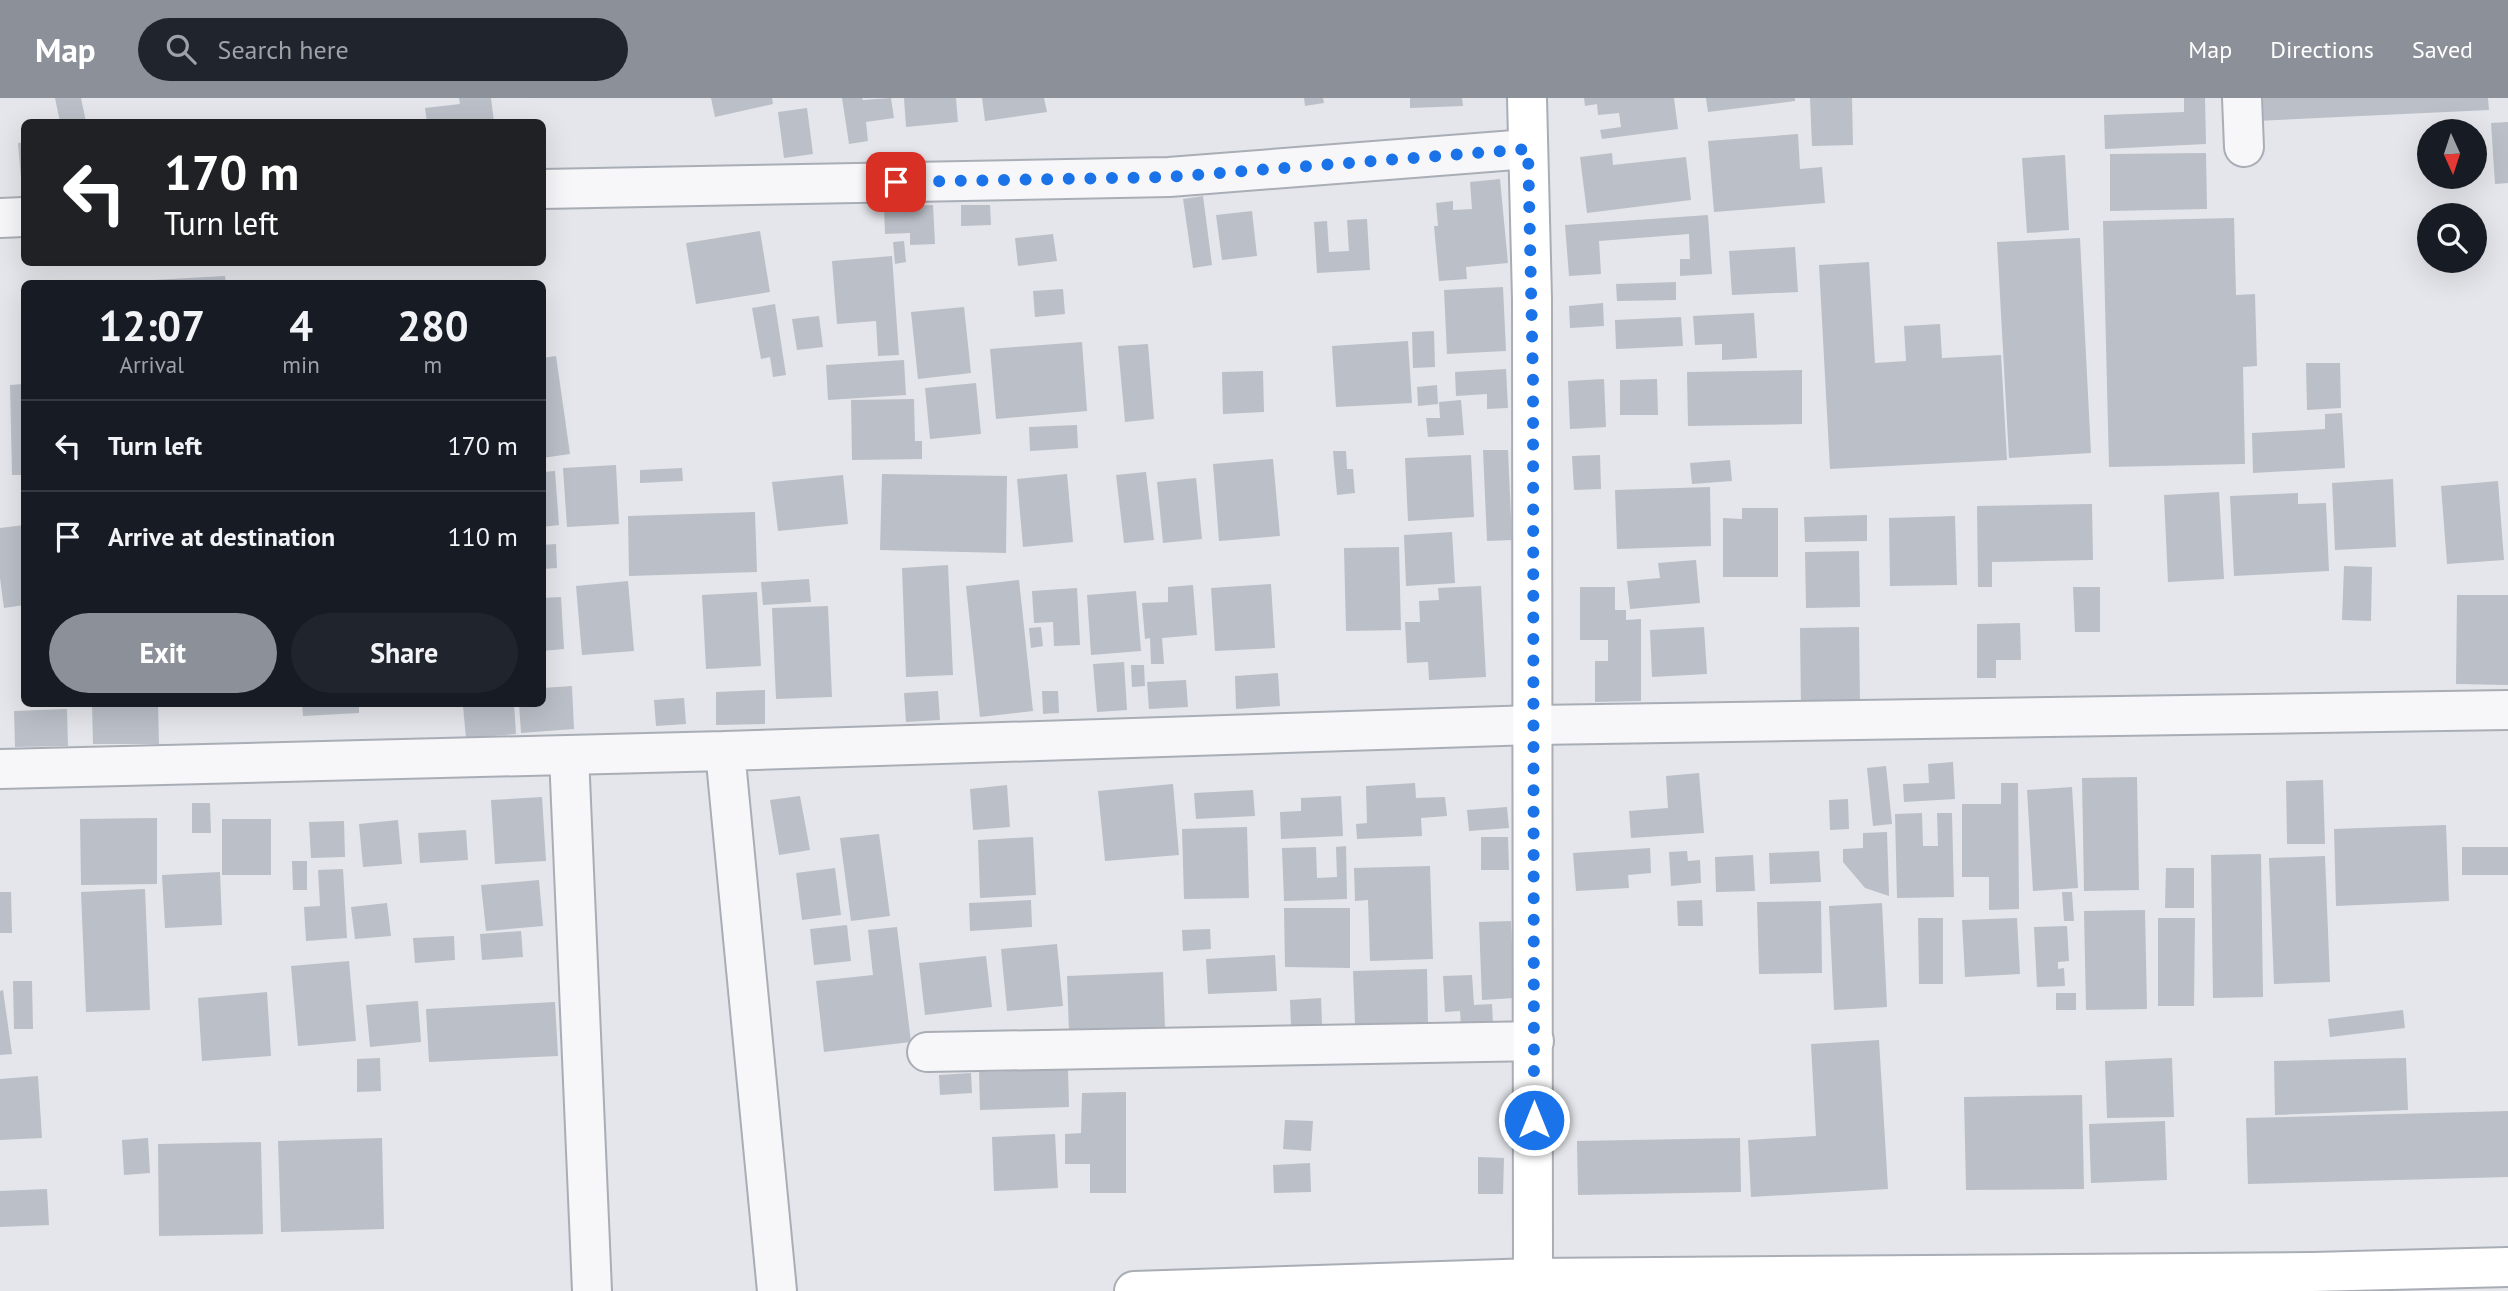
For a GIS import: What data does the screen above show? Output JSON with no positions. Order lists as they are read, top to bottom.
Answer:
{
  "north": "bottom",
  "page": {
    "header": "Map",
    "search": "Search here",
    "nav": ["Map", "Directions", "Saved"],
    "turn": ["170 m", "Turn left"],
    "eta": [
      "12:07",
      "Arrival",
      "4",
      "min",
      "280",
      "m"
    ],
    "list": [
      {
        "name": "Turn left",
        "value": "170 m"
      },
      {
        "name": "Arrive at destination",
        "value": "110 m"
      }
    ],
    "buttons": ["Exit", "Share"]
  }
}
